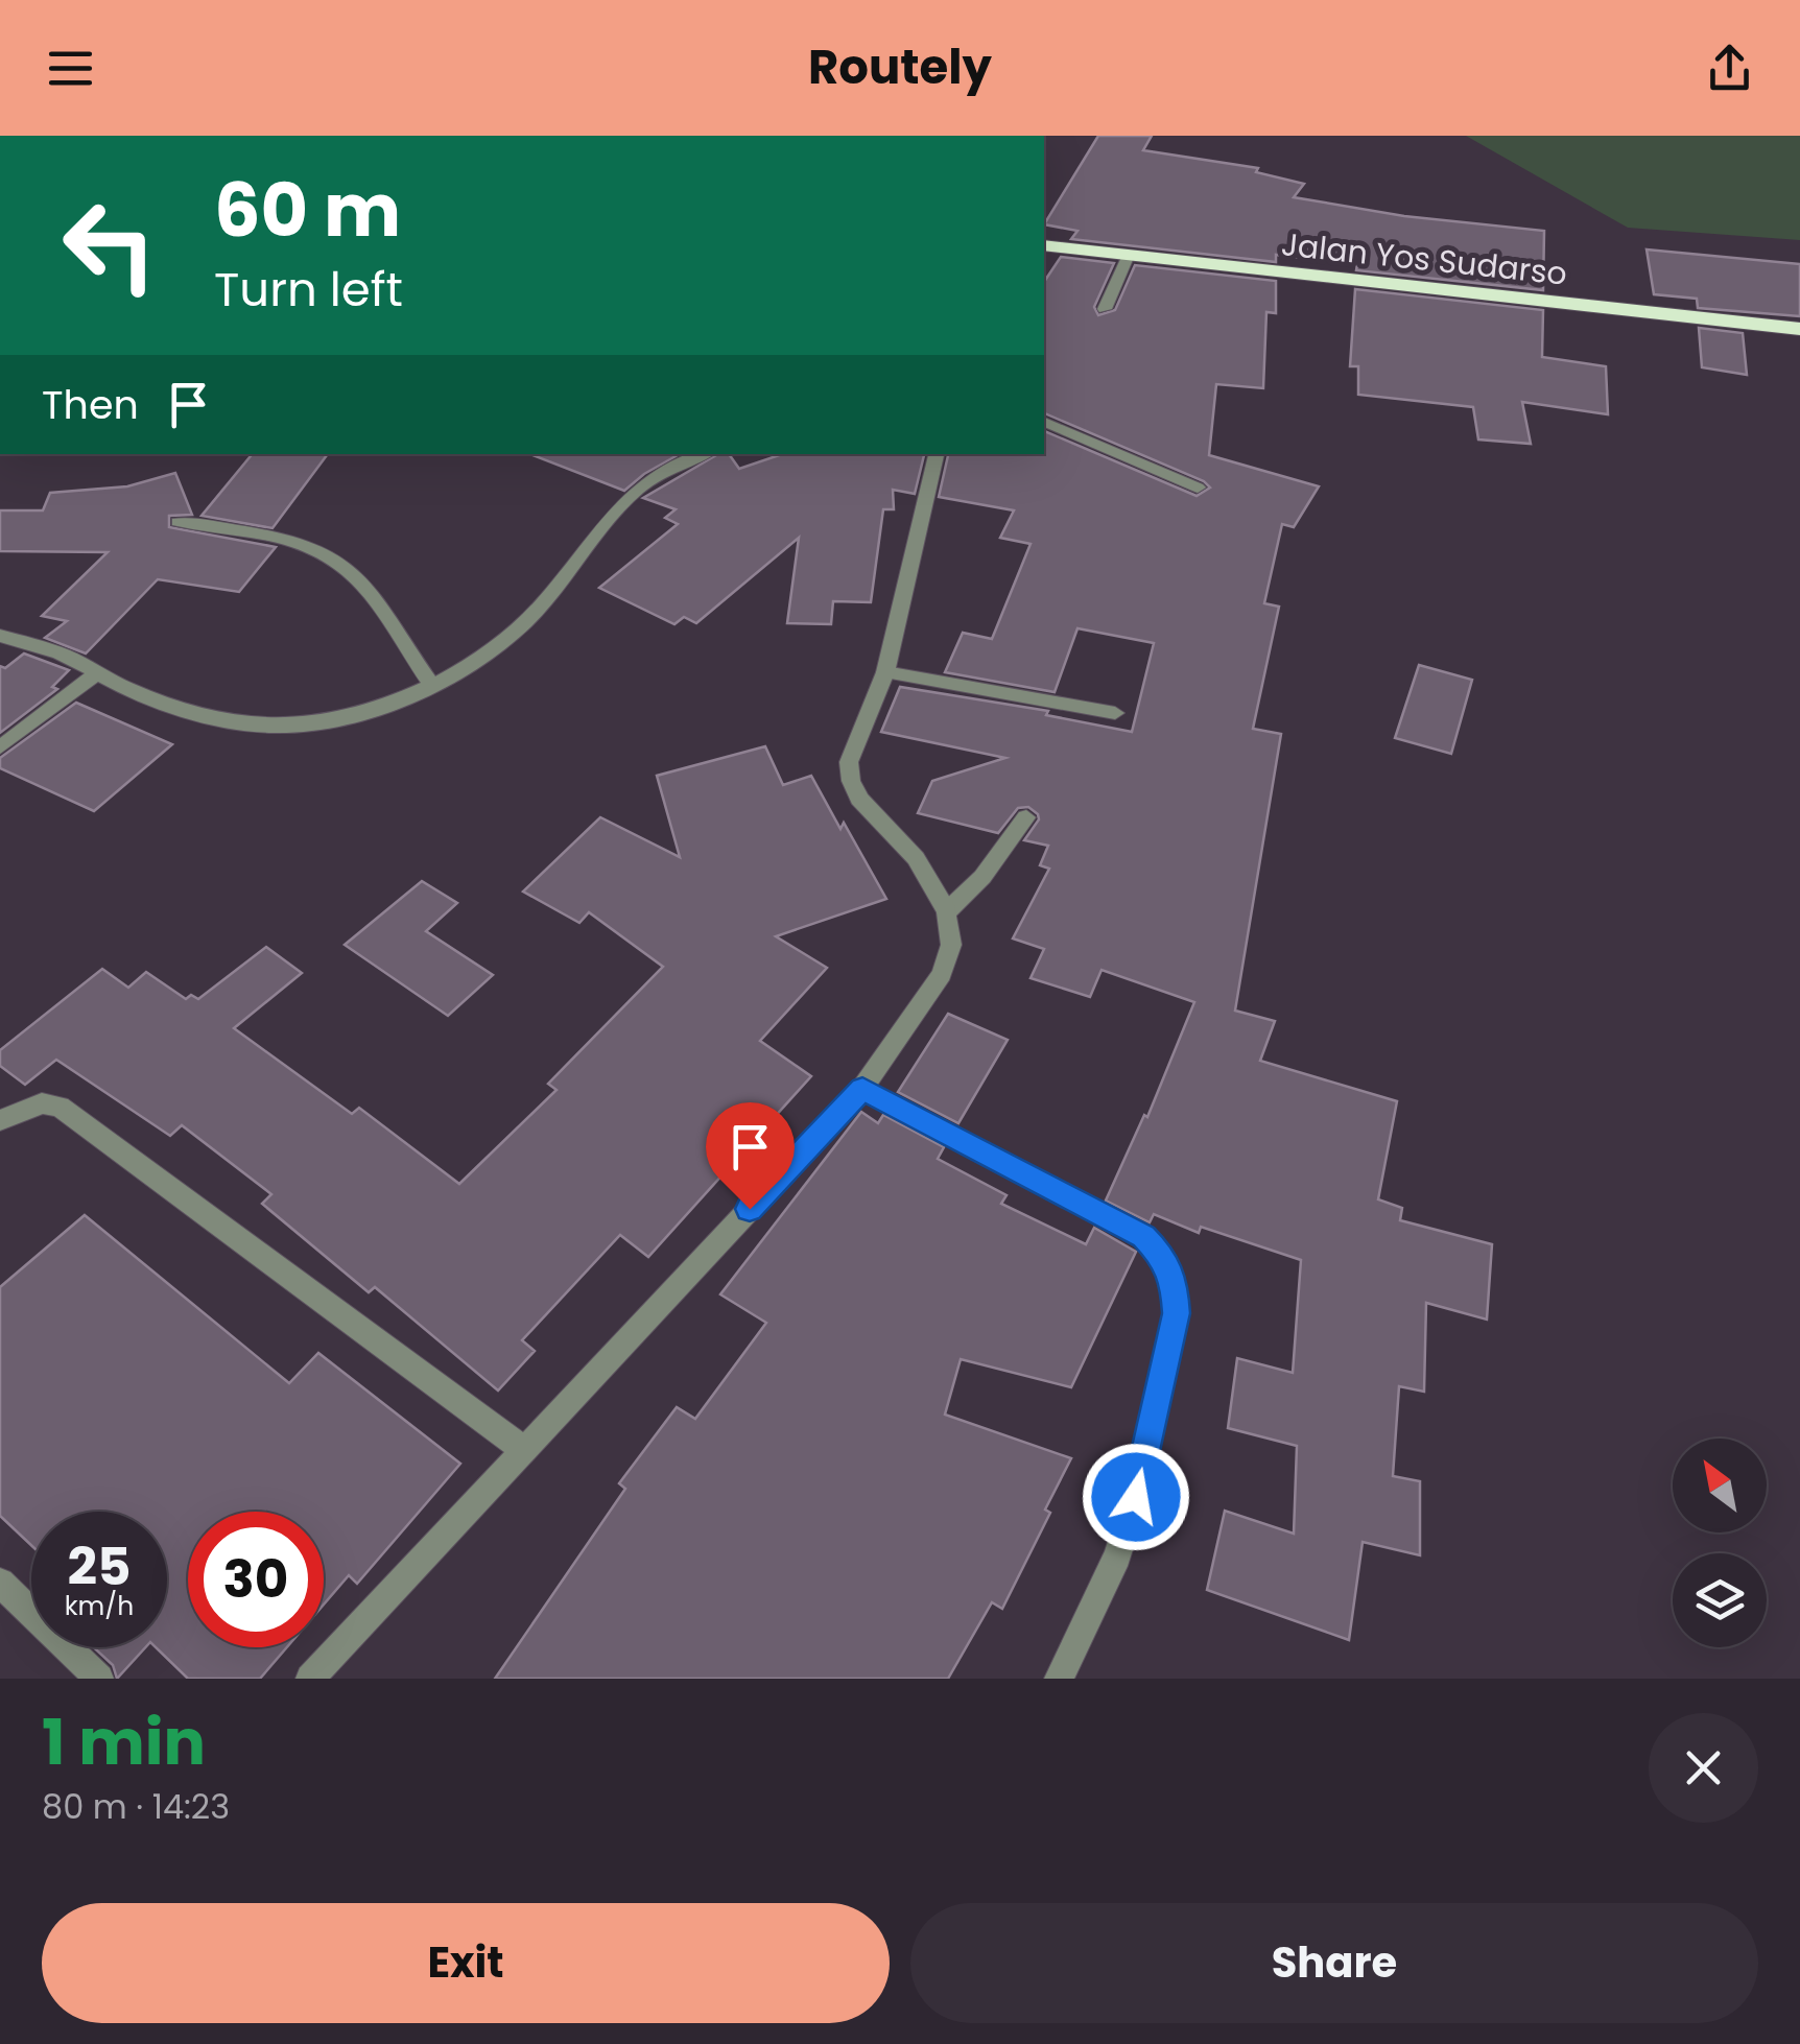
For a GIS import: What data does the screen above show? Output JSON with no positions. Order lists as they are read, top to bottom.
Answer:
{
  "streets": {
    "highway": ["Jalan Yos Sudarso"]
  },
  "north": "top left",
  "page": {
    "header": "Routely",
    "turn": ["60 m", "Turn left"],
    "then": "Then",
    "speed": "25 km/h",
    "limit": "30",
    "heading": ["1 min", "80 m · 14:23"],
    "buttons": ["Exit", "Share"]
  }
}
